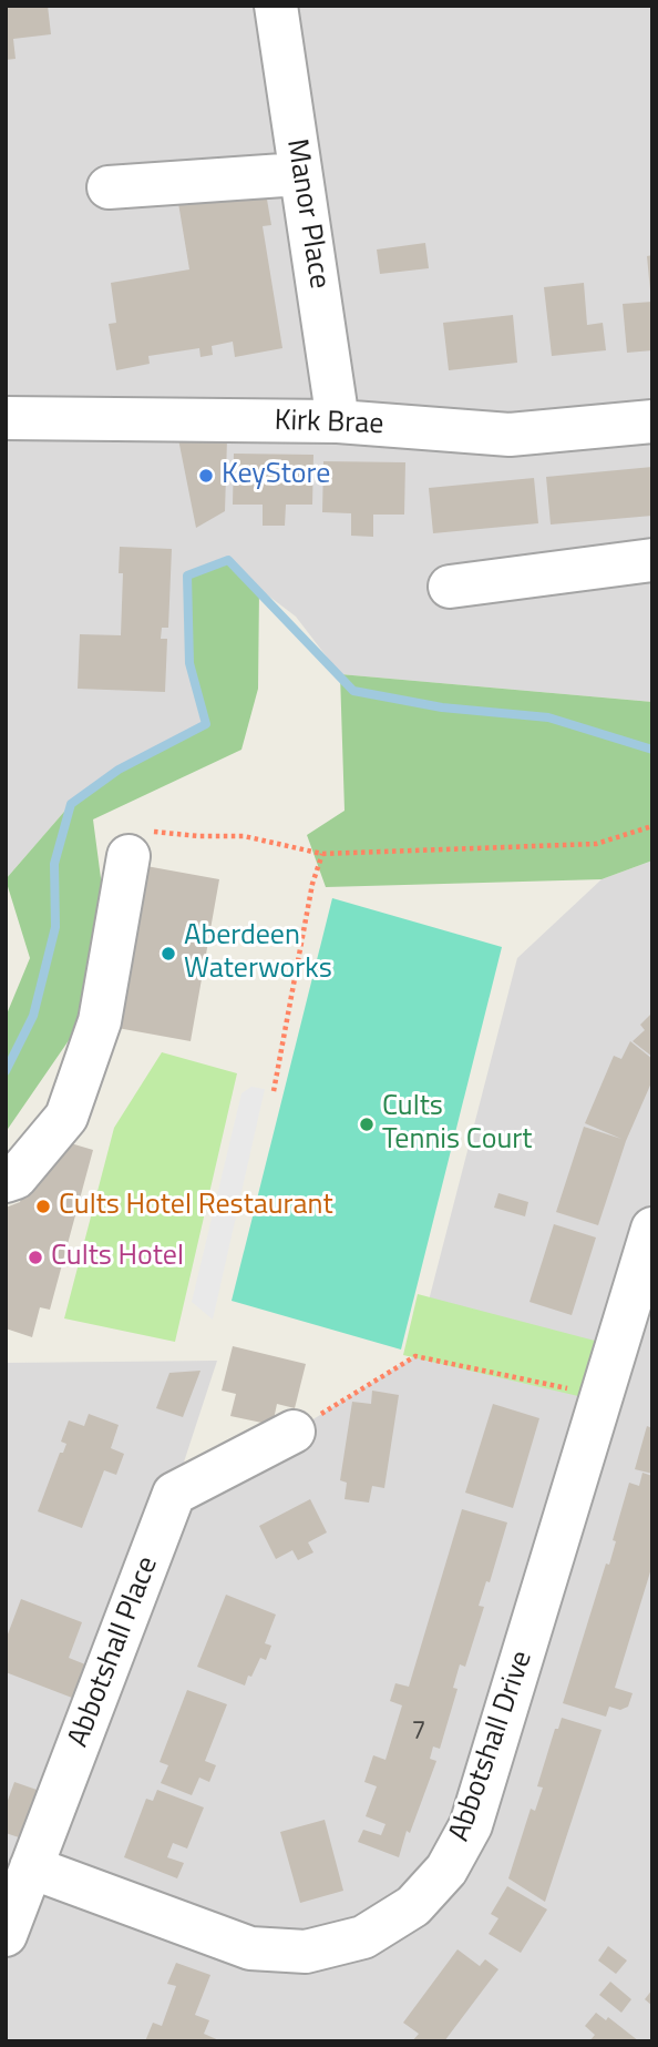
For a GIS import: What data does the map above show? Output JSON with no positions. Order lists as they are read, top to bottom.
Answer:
{
  "streets": {
    "street": [
      "Manor Place",
      "Kirk Brae",
      "Abbotshall Place",
      "Abbotshall Drive"
    ]
  },
  "crossings": [
    ["Manor Place", "Kirk Brae"],
    ["Abbotshall Place", "Abbotshall Drive"]
  ],
  "places": [
    "KeyStore",
    "Aberdeen Waterworks",
    "Cults Tennis Court",
    "Cults Hotel Restaurant",
    "Cults Hotel"
  ],
  "house_numbers": ["7"]
}
